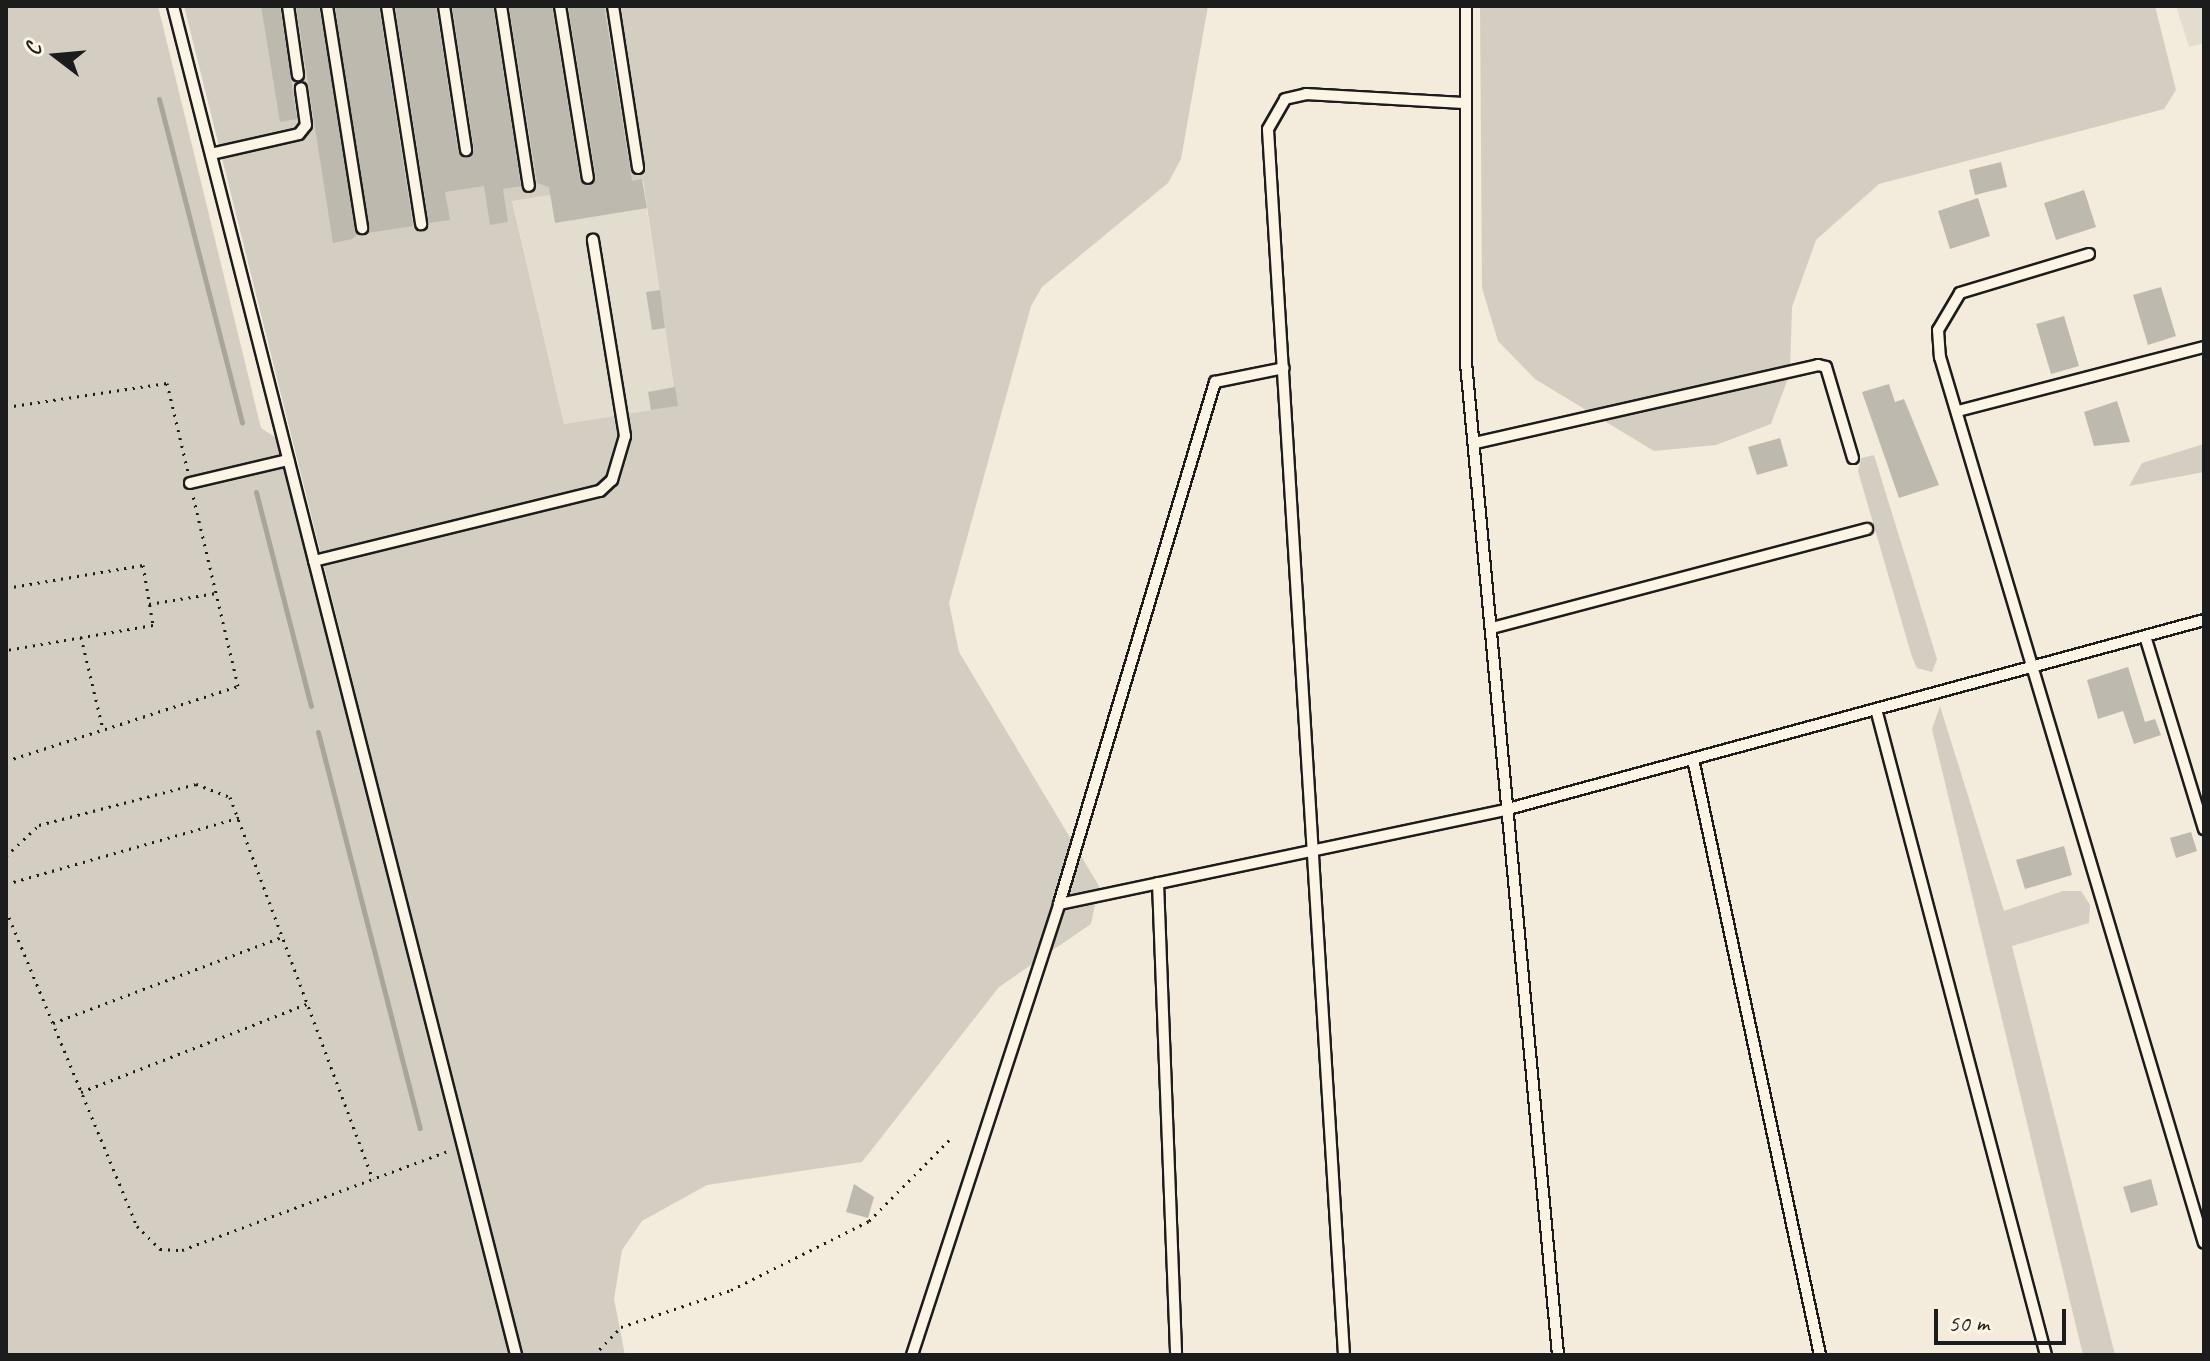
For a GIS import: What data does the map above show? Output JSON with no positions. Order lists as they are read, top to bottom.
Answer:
{
  "scale_bar": "50 m",
  "north": "left"
}
